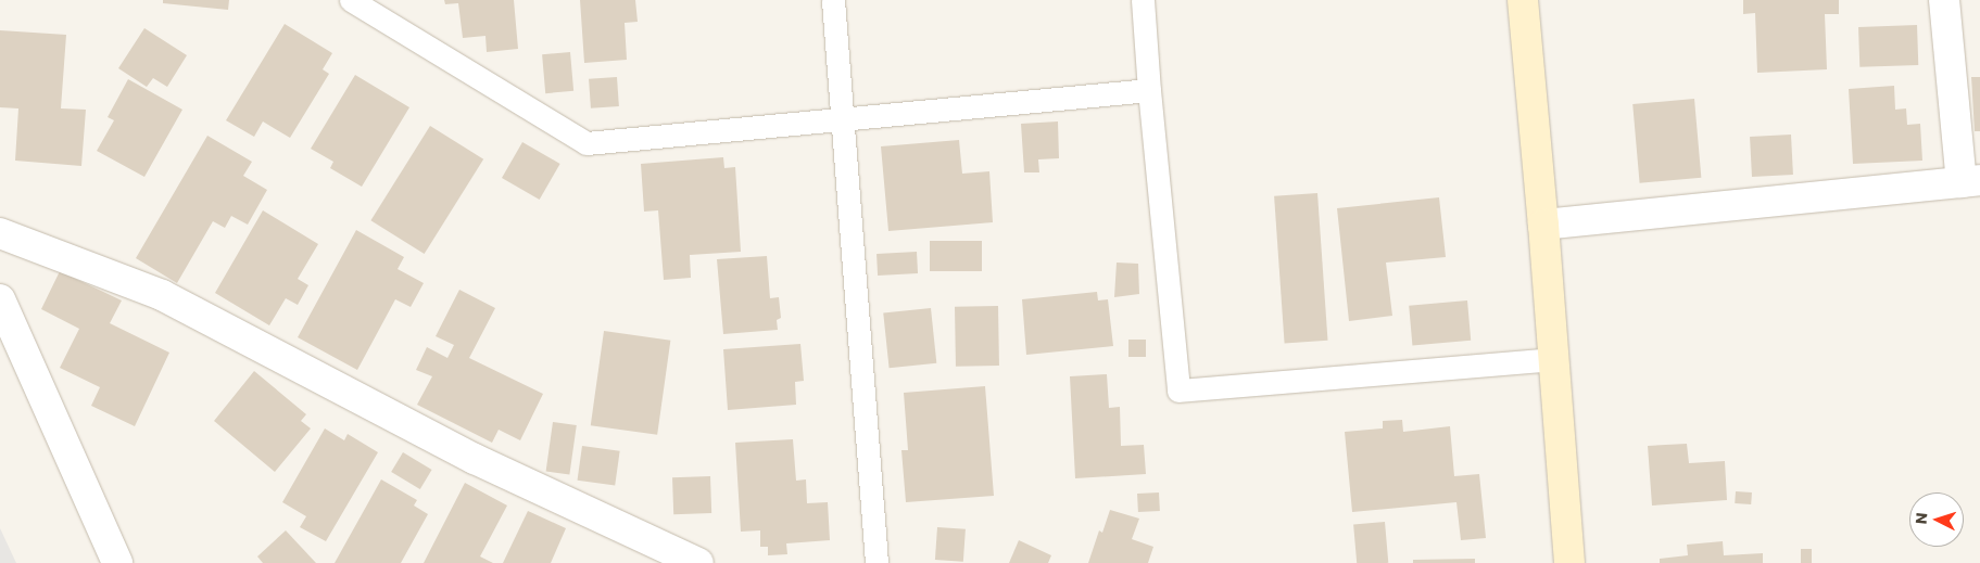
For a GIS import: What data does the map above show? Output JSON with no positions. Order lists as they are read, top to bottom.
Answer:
{
  "north": "left"
}
